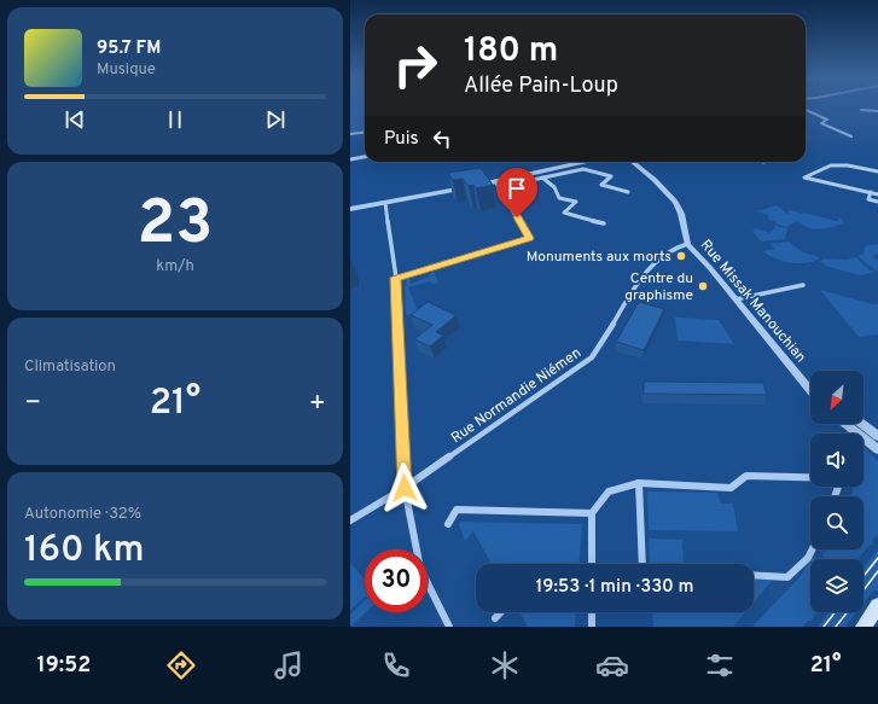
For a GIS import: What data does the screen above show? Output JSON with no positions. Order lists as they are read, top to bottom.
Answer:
{
  "streets": {
    "street": ["Rue Missak Manouchian", "Rue Normandie Niémen"]
  },
  "crossings": [
    ["Rue Missak Manouchian", "Rue Normandie Niémen"]
  ],
  "places": ["Monuments aux morts", "Centre du graphisme"],
  "north": "bottom left",
  "page": {
    "turn": ["180 m", "Allée Pain-Loup"],
    "song": ["95.7 FM", "Musique"],
    "then": "Puis",
    "tile": [
      ["23", "km/h"],
      "Climatisation",
      ["Autonomie · 32%", "160 km"]
    ],
    "heat": ["−", "21°", "+"],
    "limit": "30",
    "trip": "19:53 · 1 min · 330 m",
    "tabs": ["19:52", "21°"]
  }
}
